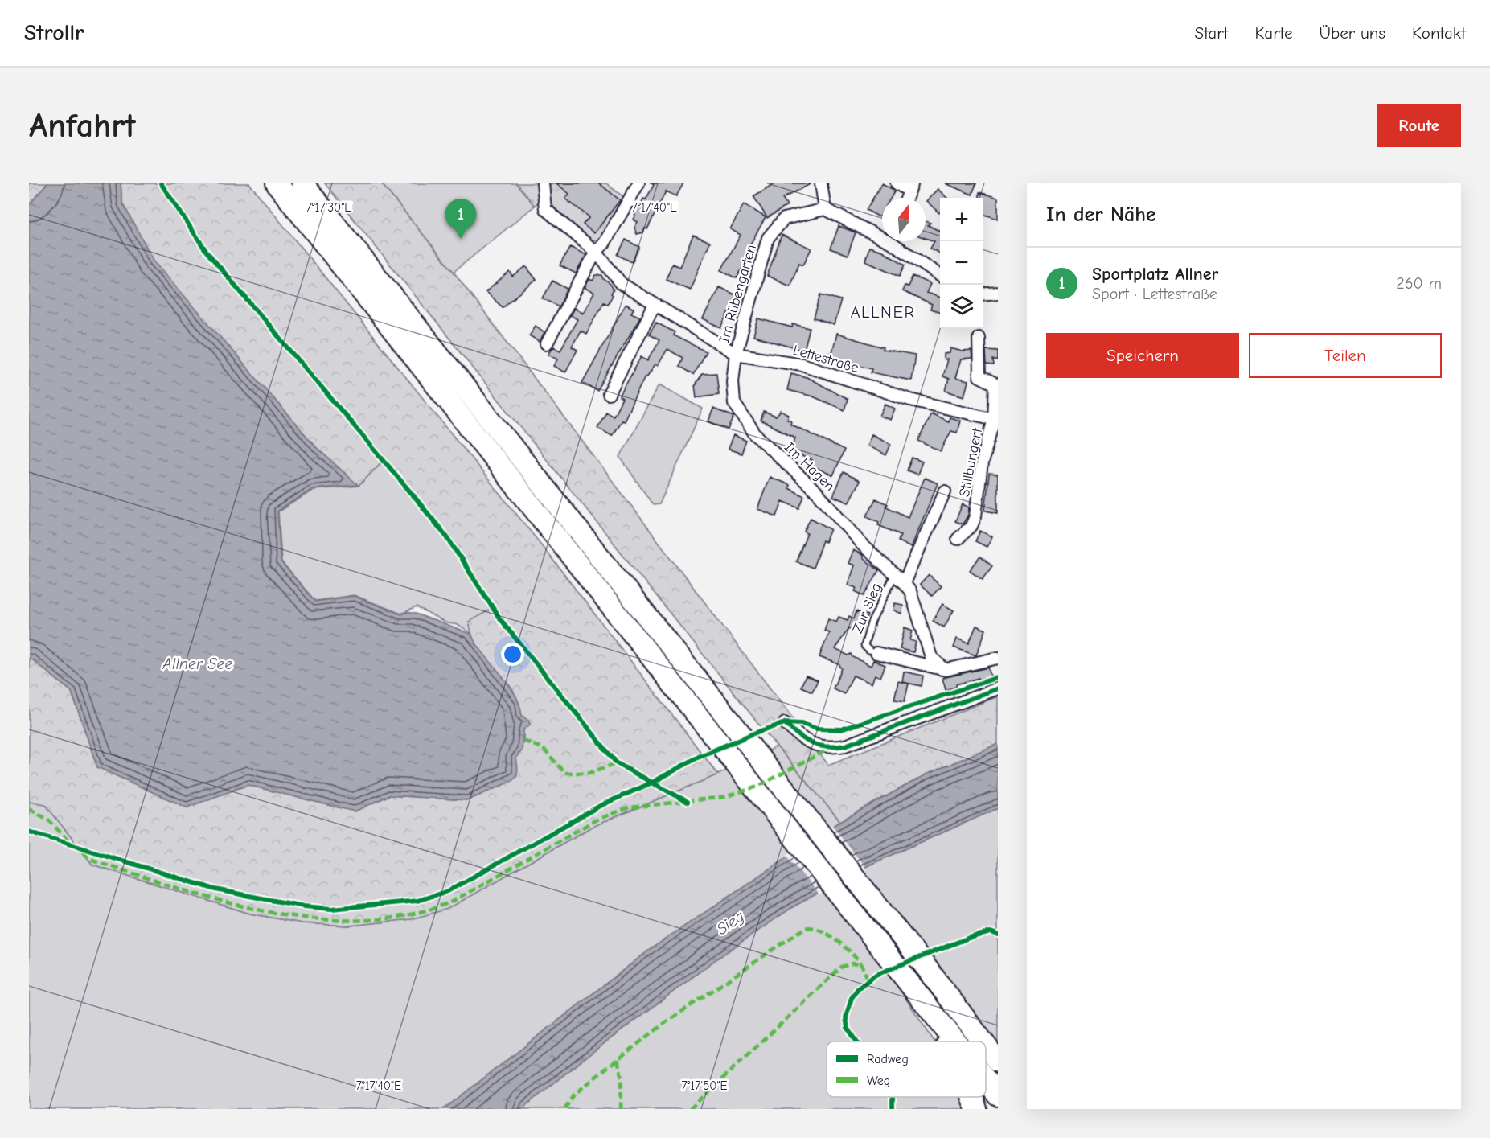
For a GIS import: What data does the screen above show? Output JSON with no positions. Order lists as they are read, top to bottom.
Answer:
{
  "streets": {
    "street": [
      "Im Rübengarten",
      "Lettestraße",
      "Stillbungert",
      "Im Hagen"
    ],
    "lane": ["Zur Sieg"]
  },
  "crossings": [
    ["Im Rübengarten", "Lettestraße"],
    ["Im Rübengarten", "Im Hagen"],
    ["Lettestraße", "Stillbungert"],
    ["Lettestraße", "Im Hagen"],
    ["Im Hagen", "Zur Sieg"]
  ],
  "districts": ["ALLNER"],
  "water": ["Allner See", "Sieg"],
  "legend": ["Radweg", "Weg"],
  "north": "top",
  "page": {
    "header": "Strollr",
    "nav": [
      "Start",
      "Karte",
      "Über uns",
      "Kontakt"
    ],
    "buttons": [
      "Route",
      ["Speichern", "Teilen"]
    ],
    "title": "Anfahrt",
    "heading": "In der Nähe",
    "map_buttons": ["+", "−"],
    "pins": "1",
    "list": [
      {
        "mark": "1",
        "name": "Sportplatz Allner",
        "note": "Sport · Lettestraße",
        "value": "260 m"
      }
    ]
  },
  "coordinates": ["7°17'30\"E", "7°17'40\"E", "7°17'50\"E"]
}
